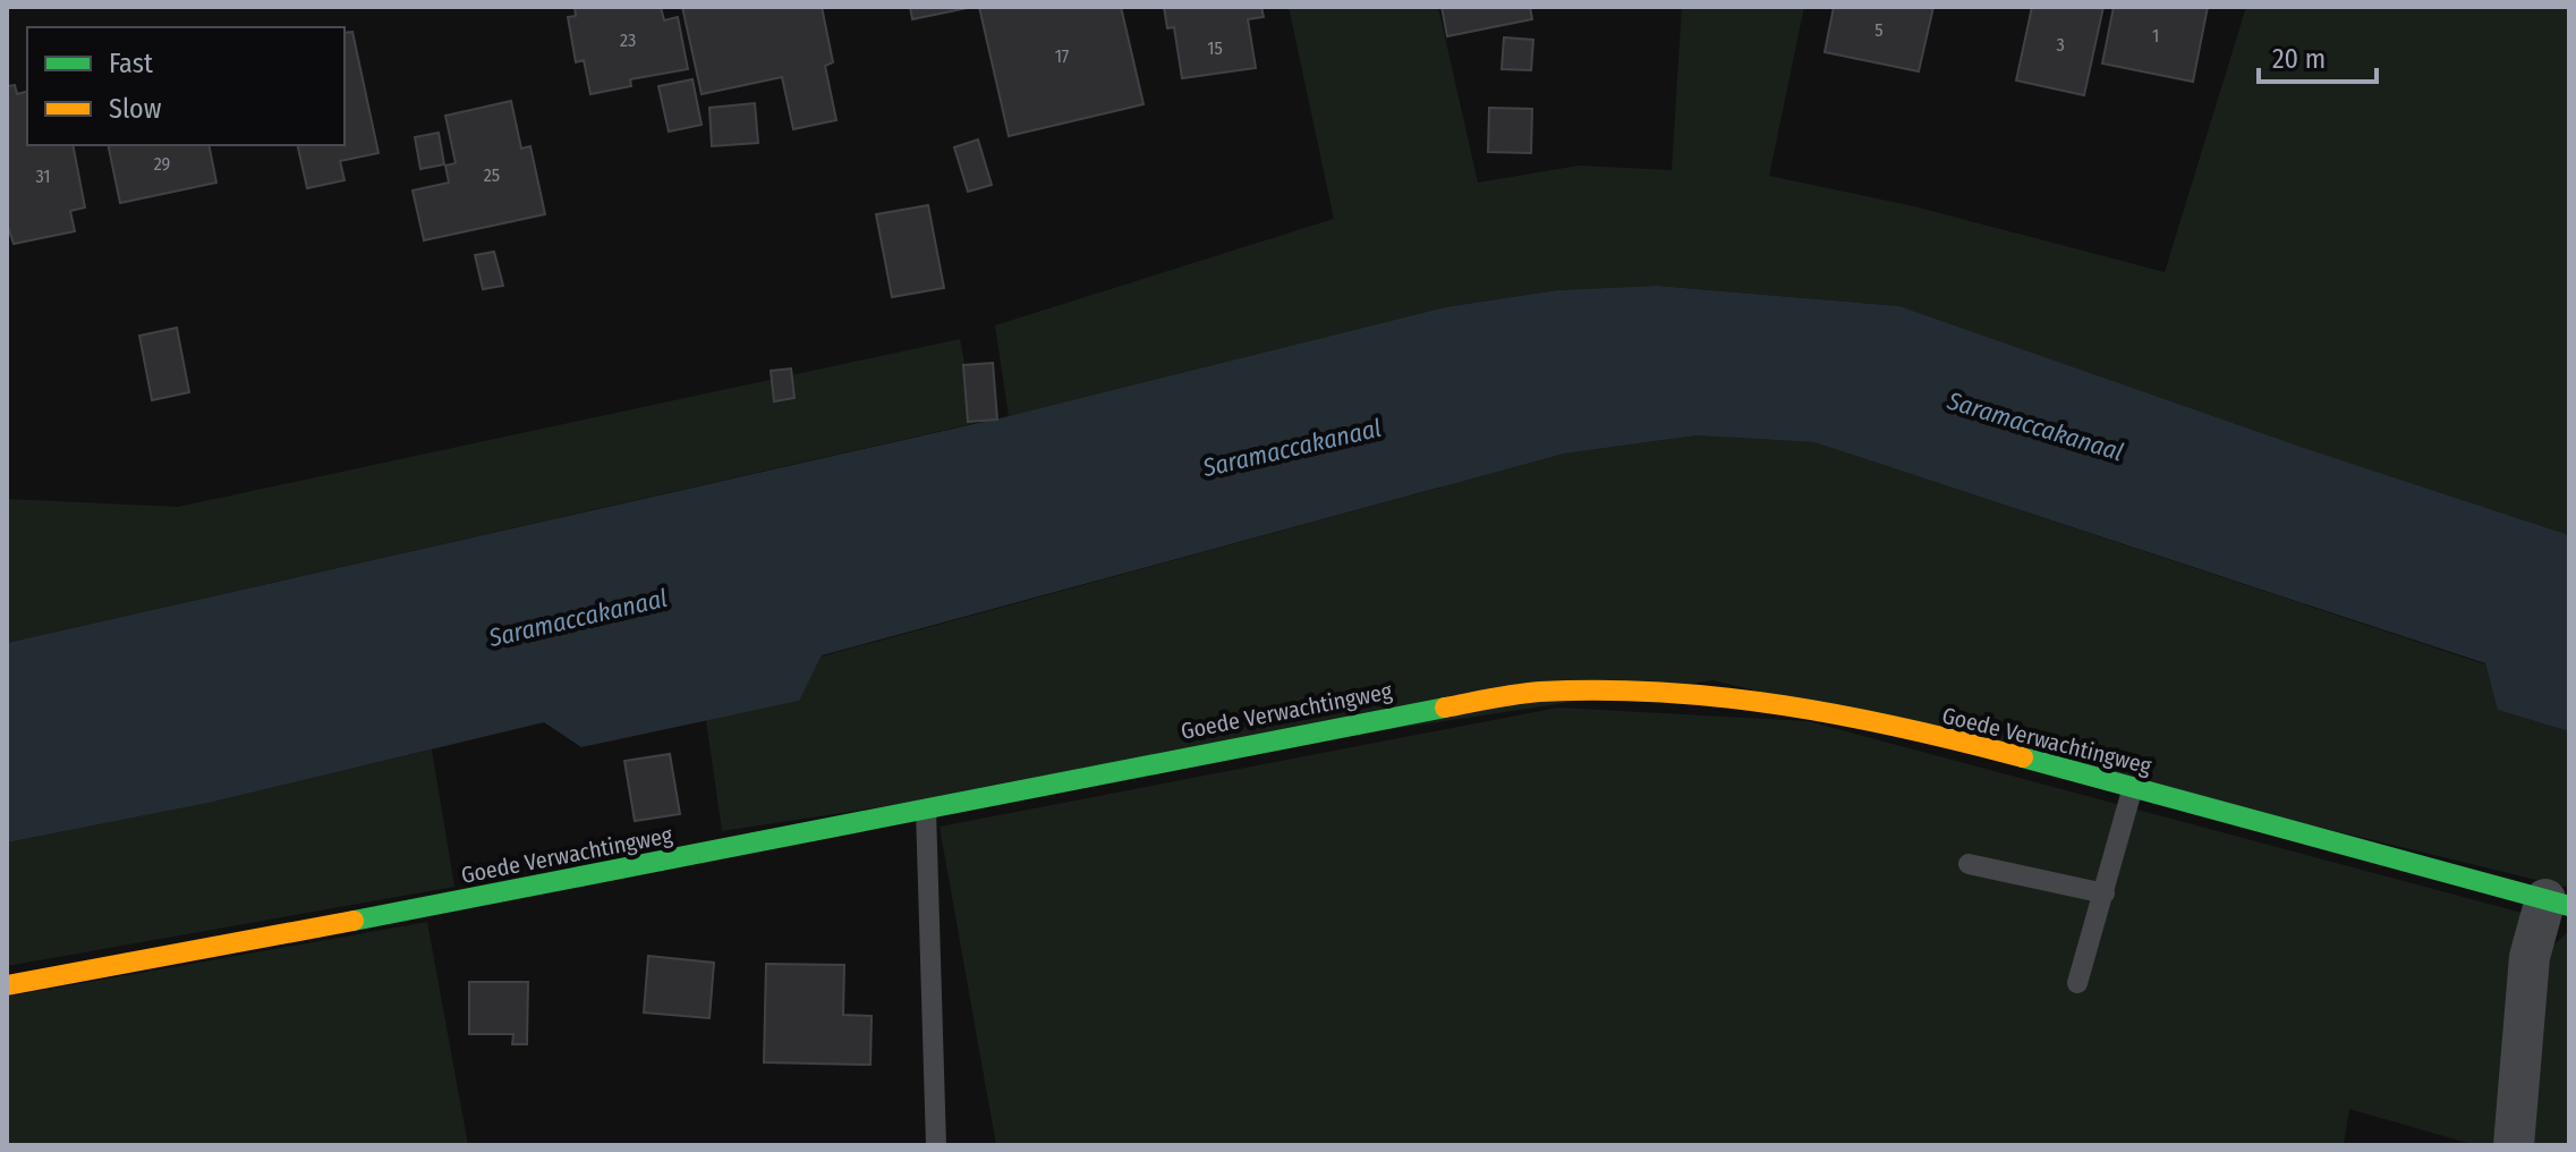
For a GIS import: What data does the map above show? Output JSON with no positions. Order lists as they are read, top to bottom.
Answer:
{
  "streets": {
    "street": ["Goede Verwachtingweg"]
  },
  "water": ["Saramaccakanaal"],
  "house_numbers": [
    "5",
    "1",
    "23",
    "3",
    "15",
    "17",
    "29",
    "25",
    "31"
  ],
  "legend": ["Fast", "Slow"],
  "scale_bar": "20 m"
}
